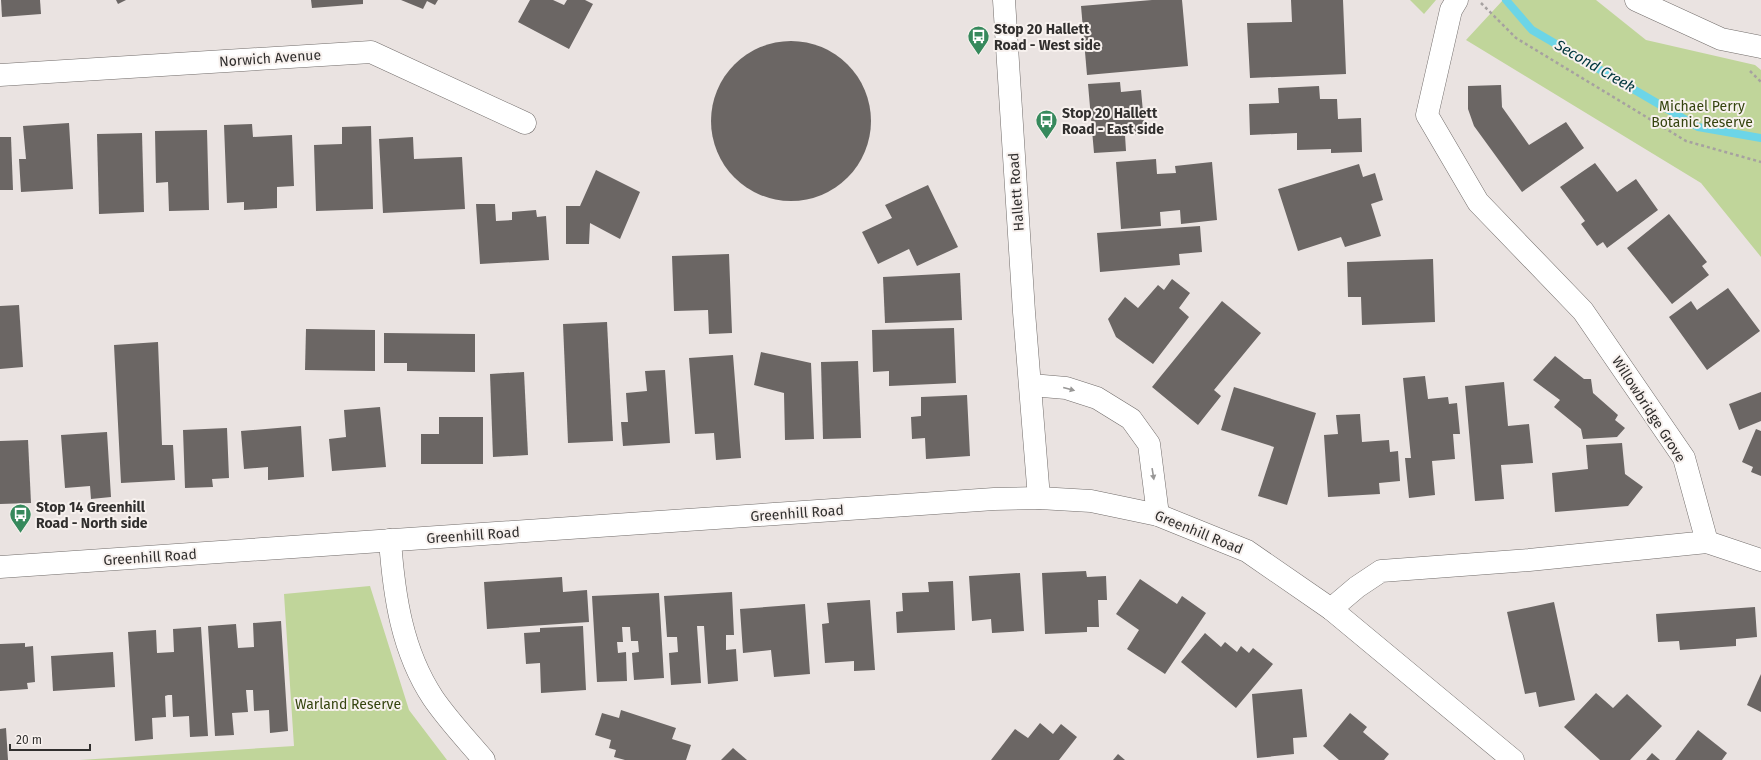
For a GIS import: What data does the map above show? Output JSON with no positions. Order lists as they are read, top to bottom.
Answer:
{
  "streets": {
    "main road": [
      "Norwich Avenue",
      "Hallett Road",
      "Willowbridge Grove",
      "Greenhill Road"
    ]
  },
  "crossings": [
    ["Hallett Road", "Greenhill Road"]
  ],
  "water": ["Second Creek"],
  "parks": ["Michael Perry Botanic Reserve", "Warland Reserve"],
  "places": {
    "bus stop": ["Stop 20 Hallett Road - West side", "Stop 20 Hallett Road - East side", "Stop 14 Greenhill Road - North side"]
  },
  "scale_bar": "20 m"
}
